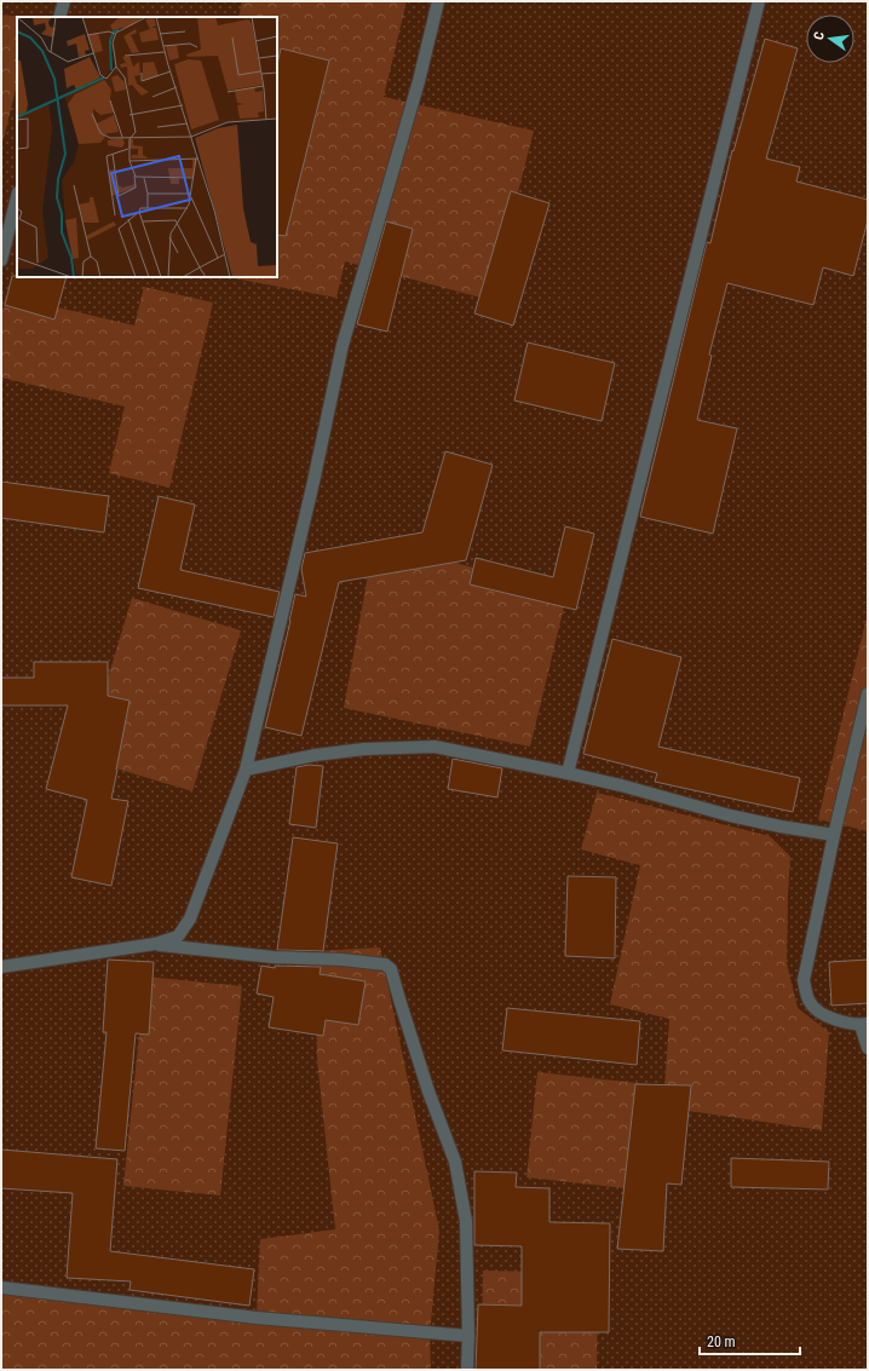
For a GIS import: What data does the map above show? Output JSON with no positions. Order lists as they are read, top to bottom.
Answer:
{
  "scale_bar": "20 m",
  "north": "left"
}
